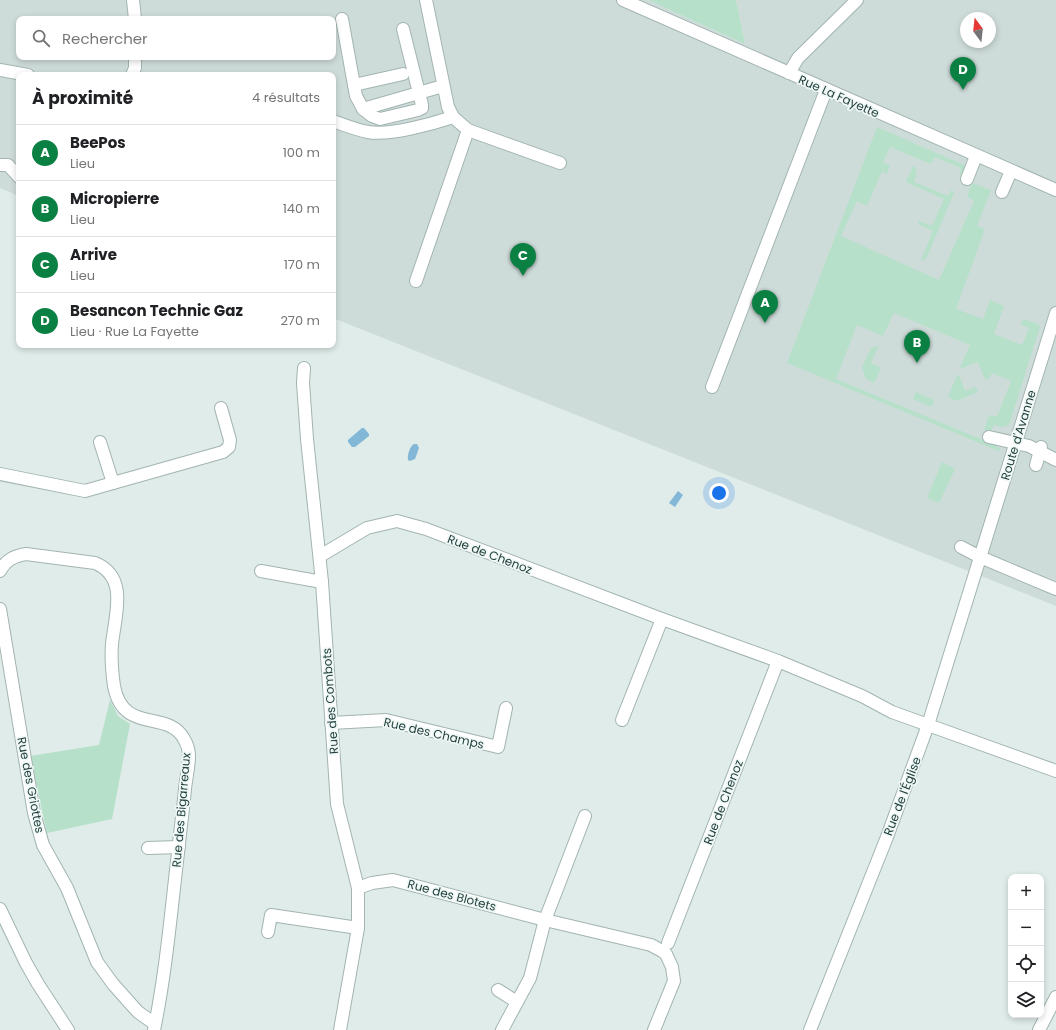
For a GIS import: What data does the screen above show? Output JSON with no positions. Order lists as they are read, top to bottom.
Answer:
{
  "streets": {
    "street": [
      "Rue La Fayette",
      "Route d'Avanne",
      "Rue de Chenoz",
      "Rue des Combots",
      "Rue des Champs",
      "Rue des Griottes",
      "Rue de l'Église",
      "Rue des Bigarreaux",
      "Rue des Blotets"
    ]
  },
  "crossings": [
    ["Route d'Avanne", "Rue de l'Église"],
    ["Rue de Chenoz", "Rue des Combots"],
    ["Rue de Chenoz", "Rue de l'Église"],
    ["Rue de Chenoz", "Rue des Blotets"],
    ["Rue des Combots", "Rue des Champs"],
    ["Rue des Combots", "Rue des Blotets"],
    ["Rue des Griottes", "Rue des Bigarreaux"]
  ],
  "north": "top",
  "page": {
    "search": "Rechercher",
    "pins": [
      "D",
      "C",
      "A",
      "B"
    ],
    "heading": ["À proximité", "4 résultats"],
    "list": [
      {
        "mark": "A",
        "name": "BeePos",
        "note": "Lieu",
        "value": "100 m"
      },
      {
        "mark": "B",
        "name": "Micropierre",
        "note": "Lieu",
        "value": "140 m"
      },
      {
        "mark": "C",
        "name": "Arrive",
        "note": "Lieu",
        "value": "170 m"
      },
      {
        "mark": "D",
        "name": "Besancon Technic Gaz",
        "note": "Lieu · Rue La Fayette",
        "value": "270 m"
      }
    ],
    "map_buttons": ["+", "−"]
  }
}
